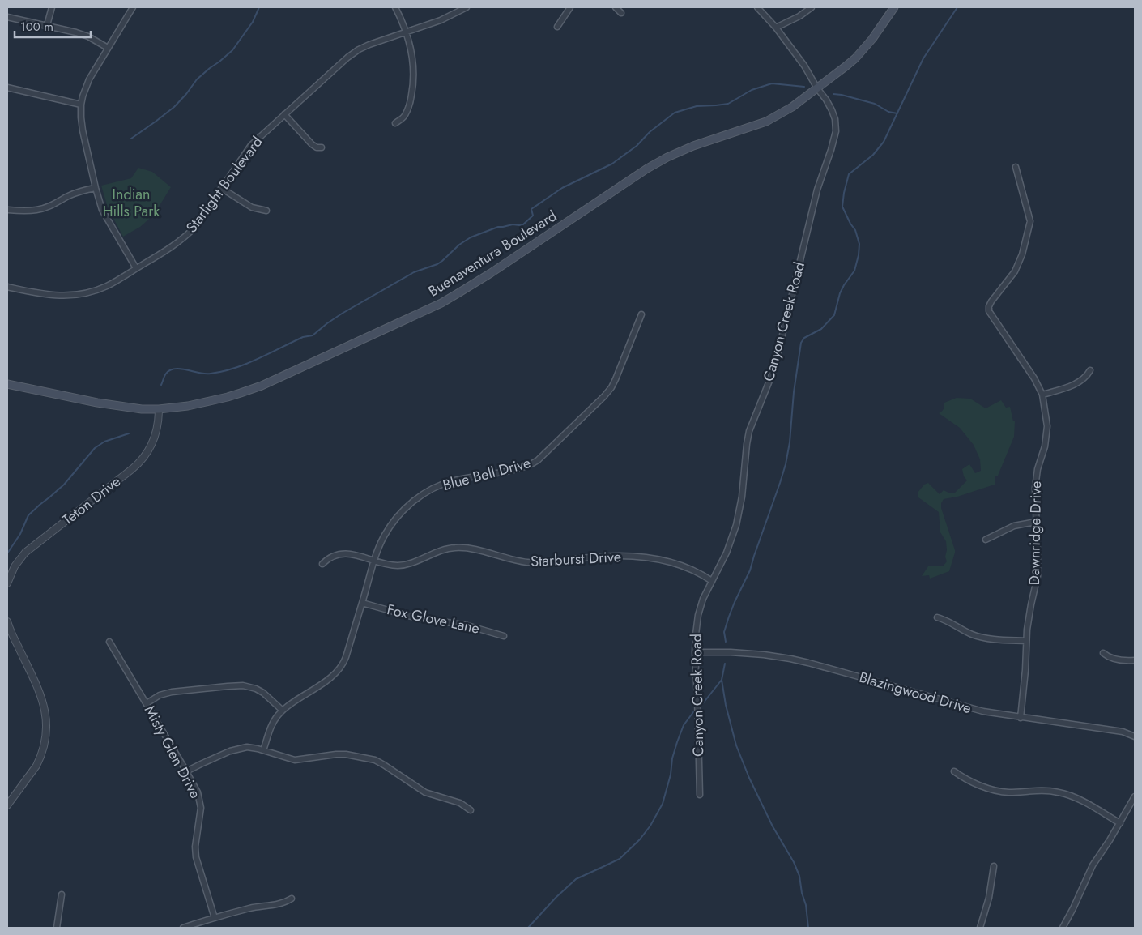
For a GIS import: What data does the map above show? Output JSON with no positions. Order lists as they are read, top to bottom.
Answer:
{
  "streets": {
    "main road": ["Buenaventura Boulevard"],
    "street": [
      "Starlight Boulevard",
      "Canyon Creek Road",
      "Blue Bell Drive",
      "Teton Drive",
      "Dawnridge Drive",
      "Starburst Drive",
      "Fox Glove Lane",
      "Blazingwood Drive",
      "Misty Glen Drive"
    ]
  },
  "crossings": [
    ["Buenaventura Boulevard", "Canyon Creek Road"],
    ["Buenaventura Boulevard", "Teton Drive"],
    ["Canyon Creek Road", "Starburst Drive"],
    ["Canyon Creek Road", "Blazingwood Drive"],
    ["Blue Bell Drive", "Starburst Drive"],
    ["Blue Bell Drive", "Fox Glove Lane"],
    ["Dawnridge Drive", "Blazingwood Drive"]
  ],
  "parks": ["Indian Hills Park"],
  "scale_bar": "100 m"
}
